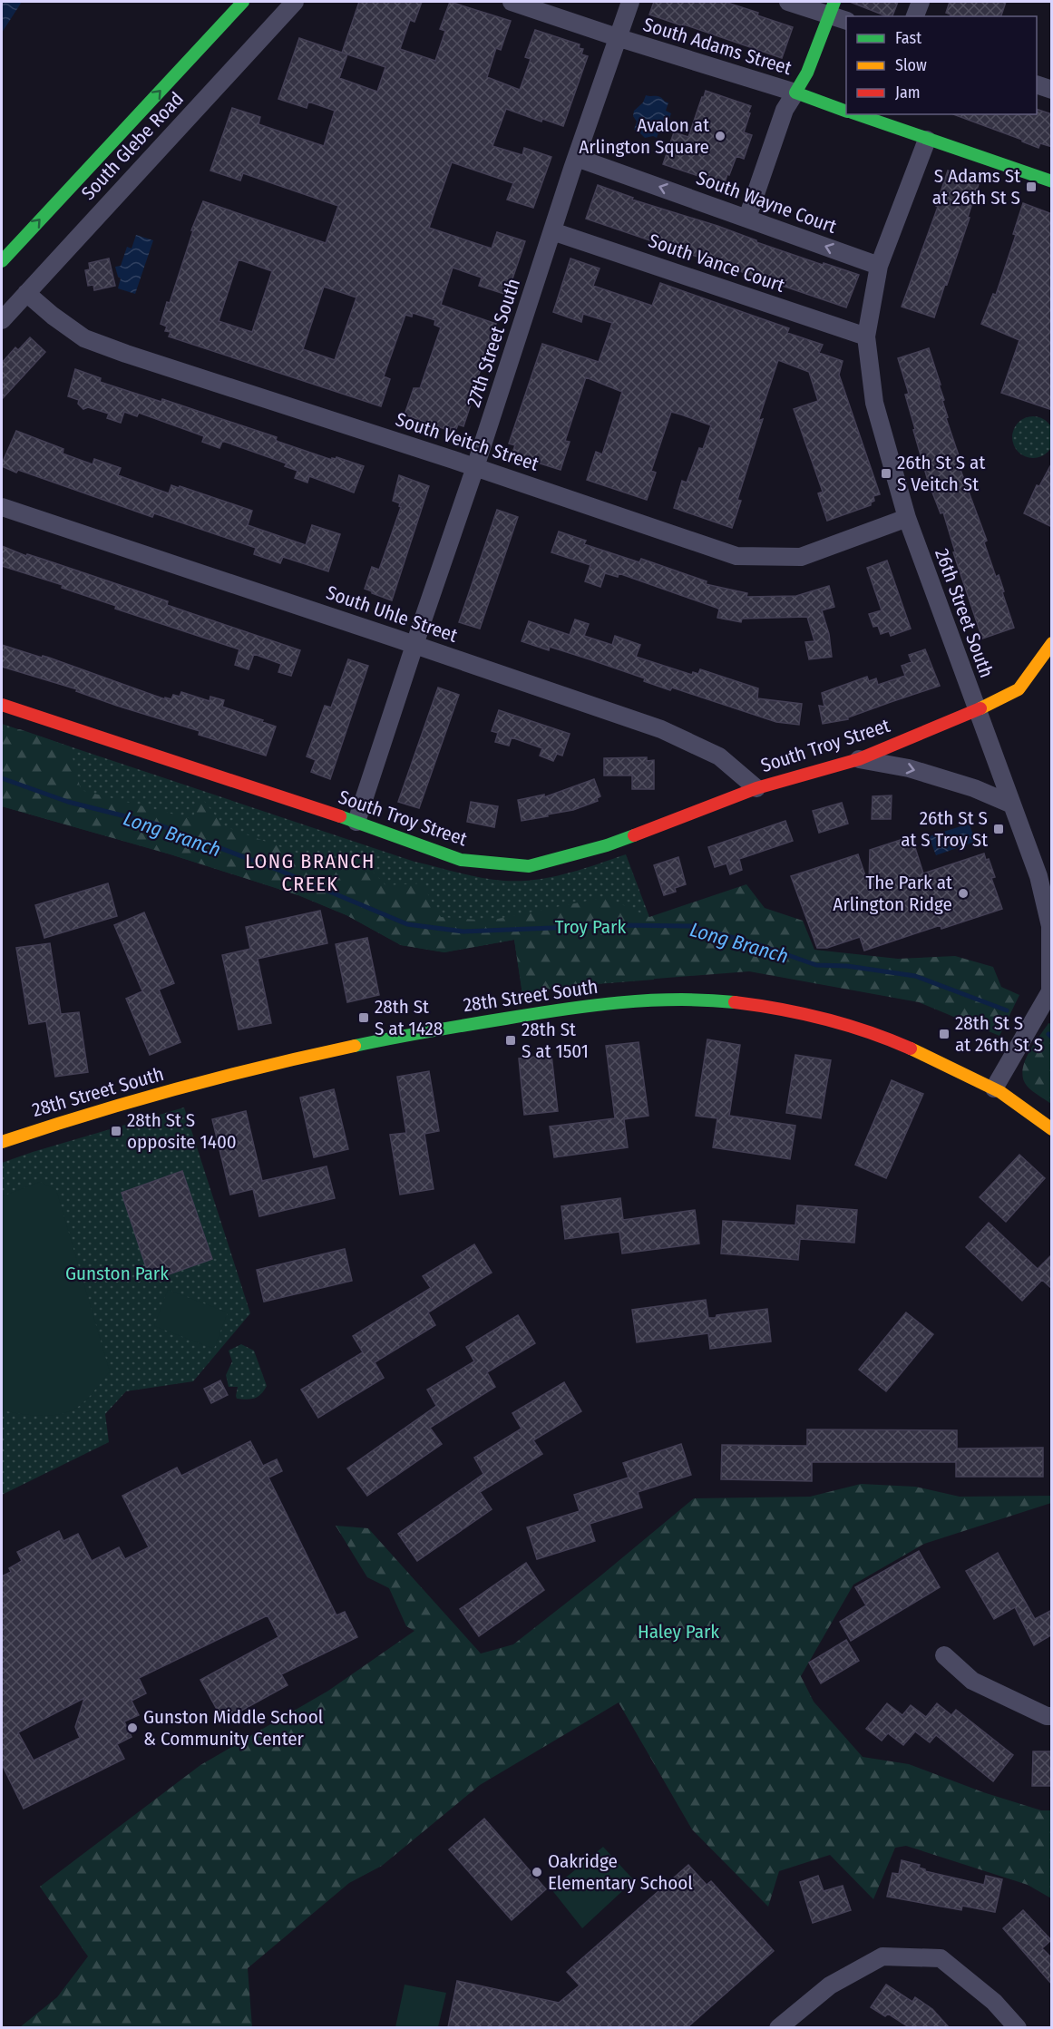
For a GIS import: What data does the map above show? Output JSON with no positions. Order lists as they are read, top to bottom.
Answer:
{
  "streets": {
    "street": [
      "South Adams Street",
      "South Glebe Road",
      "South Wayne Court",
      "South Vance Court",
      "27th Street South",
      "South Veitch Street",
      "26th Street South",
      "South Uhle Street",
      "South Troy Street",
      "28th Street South"
    ]
  },
  "crossings": [
    ["South Adams Street", "27th Street South"],
    ["South Glebe Road", "South Veitch Street"],
    ["South Wayne Court", "27th Street South"],
    ["South Wayne Court", "26th Street South"],
    ["South Vance Court", "27th Street South"],
    ["South Vance Court", "26th Street South"],
    ["27th Street South", "South Veitch Street"],
    ["27th Street South", "South Uhle Street"],
    ["27th Street South", "South Troy Street"],
    ["South Veitch Street", "26th Street South"],
    ["26th Street South", "South Troy Street"],
    ["26th Street South", "28th Street South"],
    ["South Uhle Street", "South Troy Street"]
  ],
  "one_way": ["South Wayne Court"],
  "districts": ["LONG BRANCH CREEK"],
  "water": ["Long Branch"],
  "parks": ["Troy Park", "Gunston Park", "Haley Park"],
  "places": {
    "other": [
      "Avalon at Arlington Square",
      "The Park at Arlington Ridge",
      "Gunston Middle School & Community Center",
      "Oakridge Elementary School"
    ],
    "transit": [
      "S Adams St at 26th St S",
      "26th St S at S Veitch St",
      "26th St S at S Troy St",
      "28th St S at 1428",
      "28th St S at 26th St S",
      "28th St S at 1501",
      "28th St S opposite 1400"
    ]
  },
  "legend": ["Fast", "Slow", "Jam"]
}
